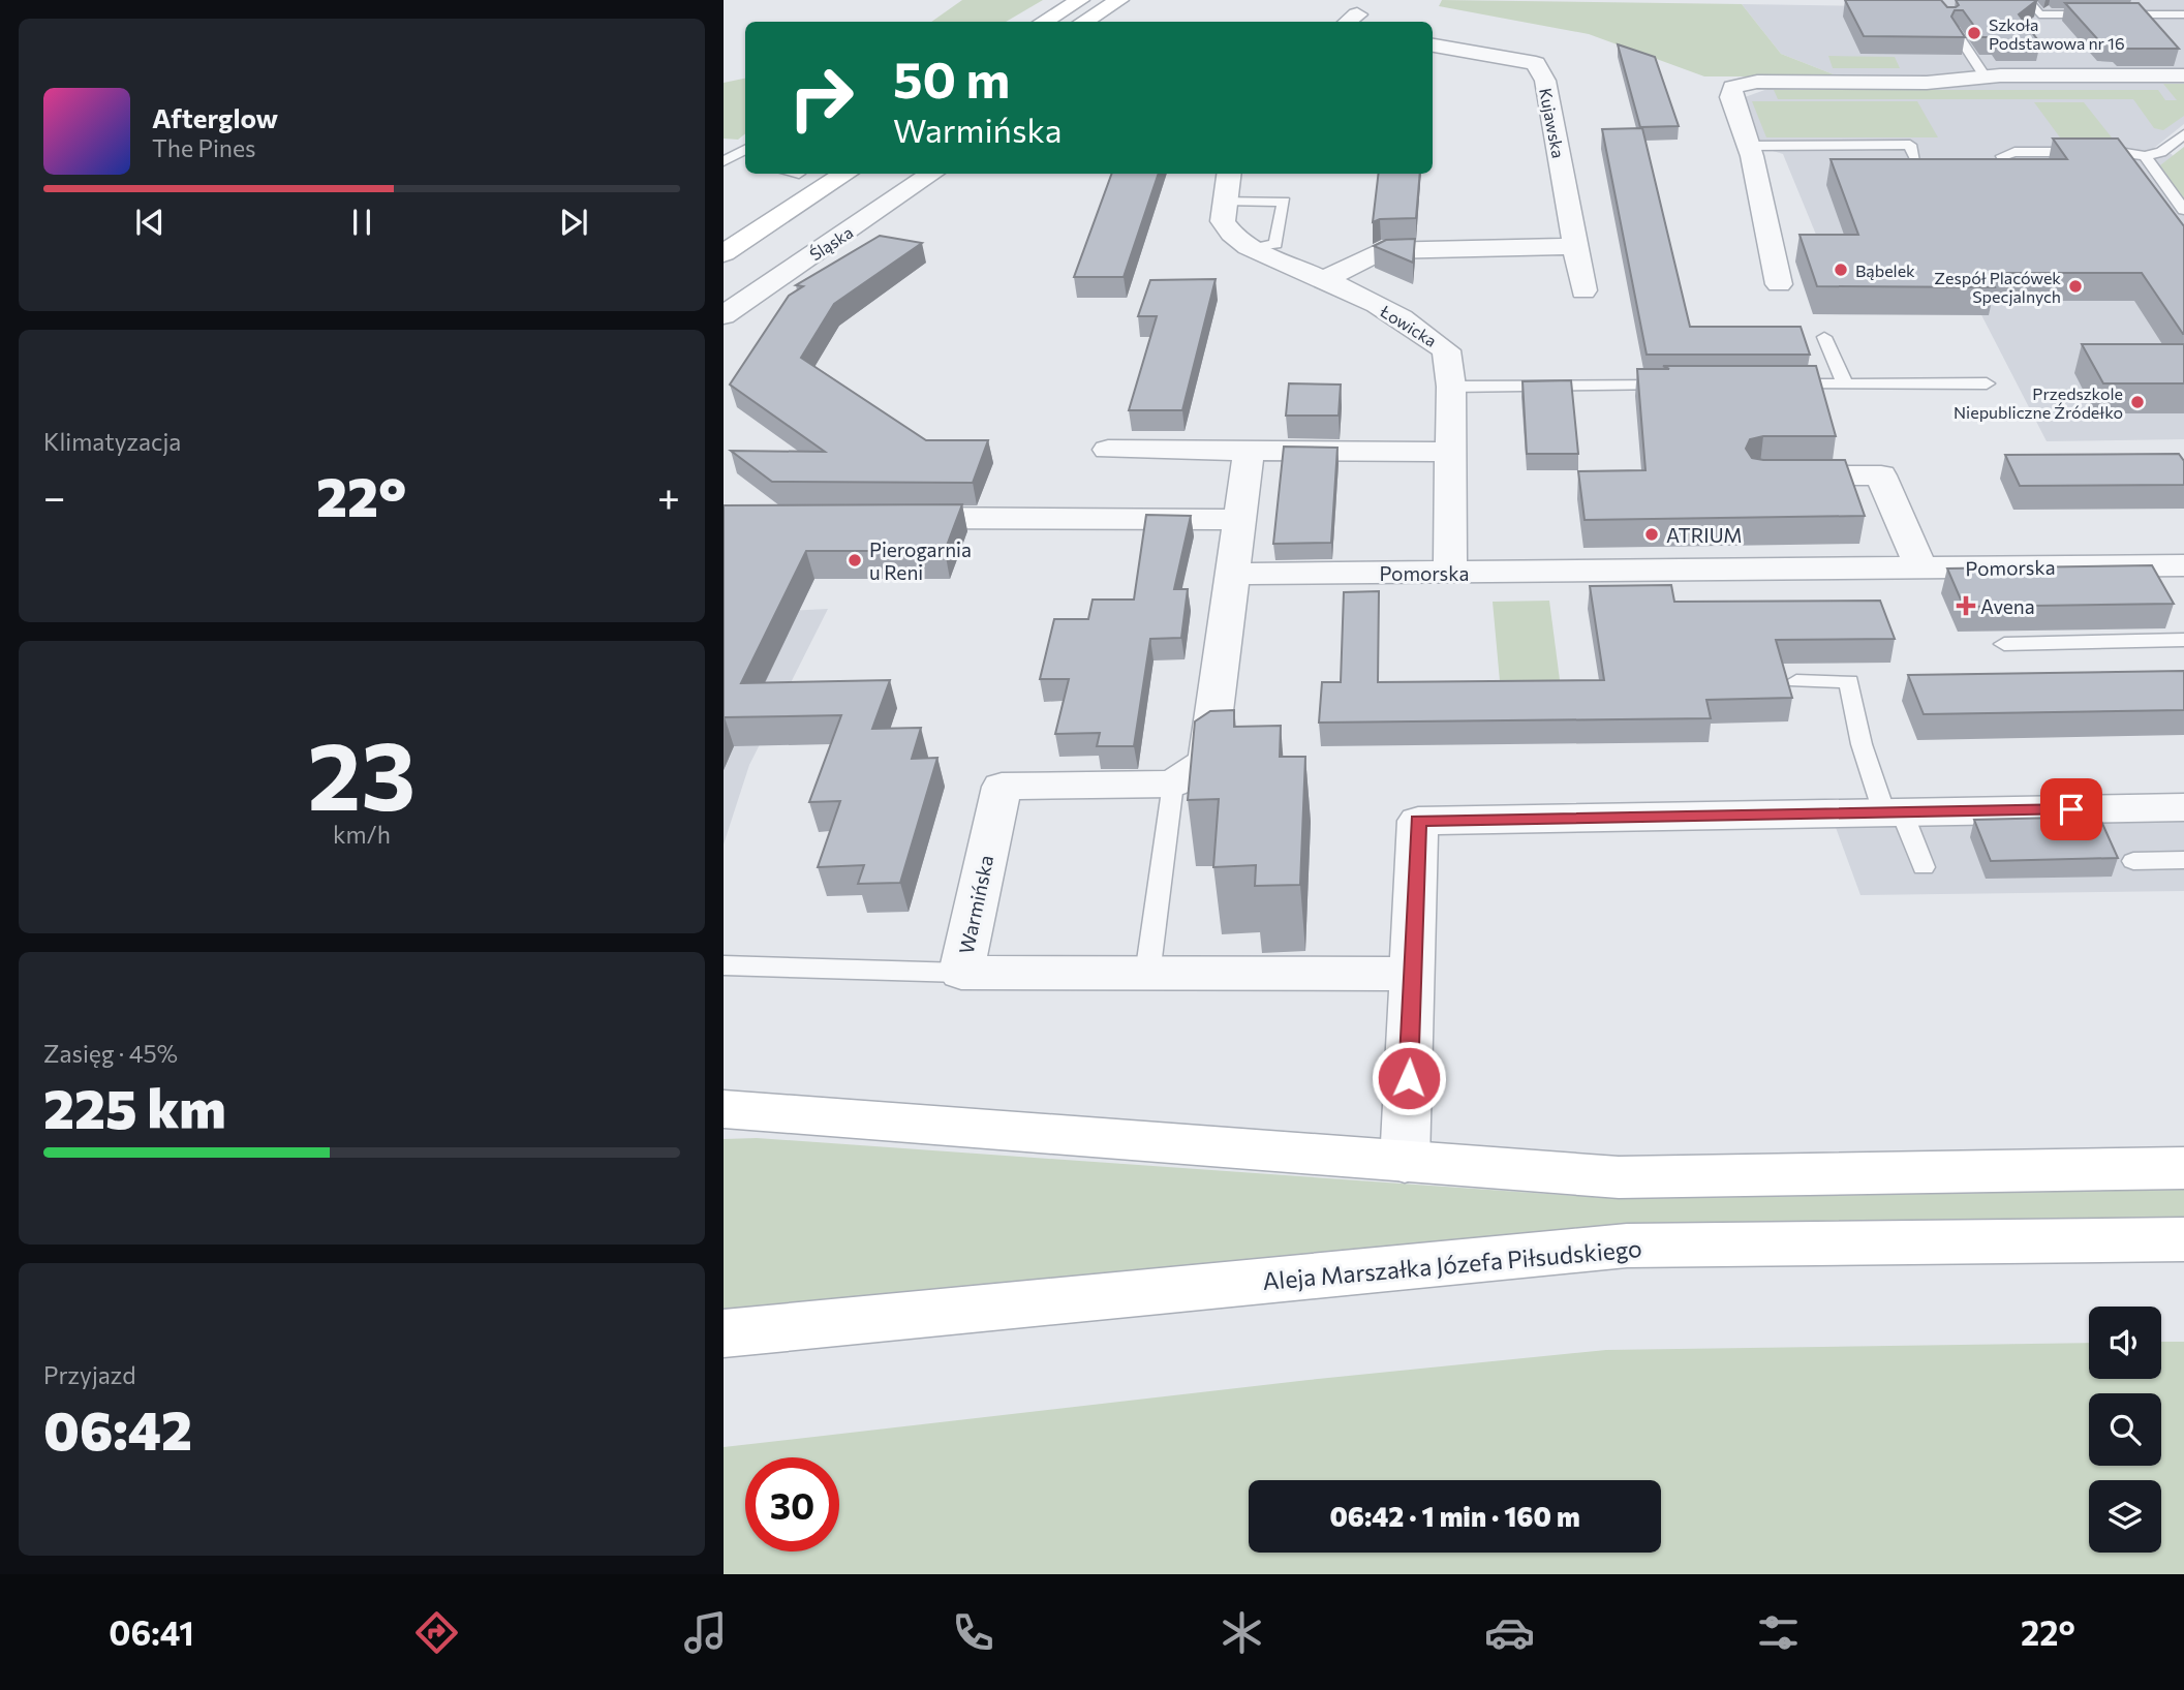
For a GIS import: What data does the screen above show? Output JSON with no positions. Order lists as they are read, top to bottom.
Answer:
{
  "streets": {
    "street": [
      "Kujawska",
      "Śląska",
      "Łowicka",
      "Pomorska",
      "Warmińska",
      "Aleja Marszałka Józefa Piłsudskiego"
    ]
  },
  "crossings": [
    ["Łowicka", "Pomorska"]
  ],
  "places": {
    "other": [
      "Szkoła Podstawowa nr 16",
      "Bąbelek",
      "Zespół Placówek Specjalnych",
      "Przedszkole Niepubliczne Źródełko",
      "ATRIUM",
      "Pierogarnia u Reni"
    ],
    "health": ["Avena"]
  },
  "page": {
    "turn": ["50 m", "Warmińska"],
    "song": ["Afterglow", "The Pines"],
    "tile": [
      "Klimatyzacja",
      ["23", "km/h"],
      ["Zasięg · 45%", "225 km"],
      ["Przyjazd", "06:42"]
    ],
    "heat": ["−", "22°", "+"],
    "limit": "30",
    "trip": "06:42 · 1 min · 160 m",
    "tabs": ["06:41", "22°"]
  }
}
